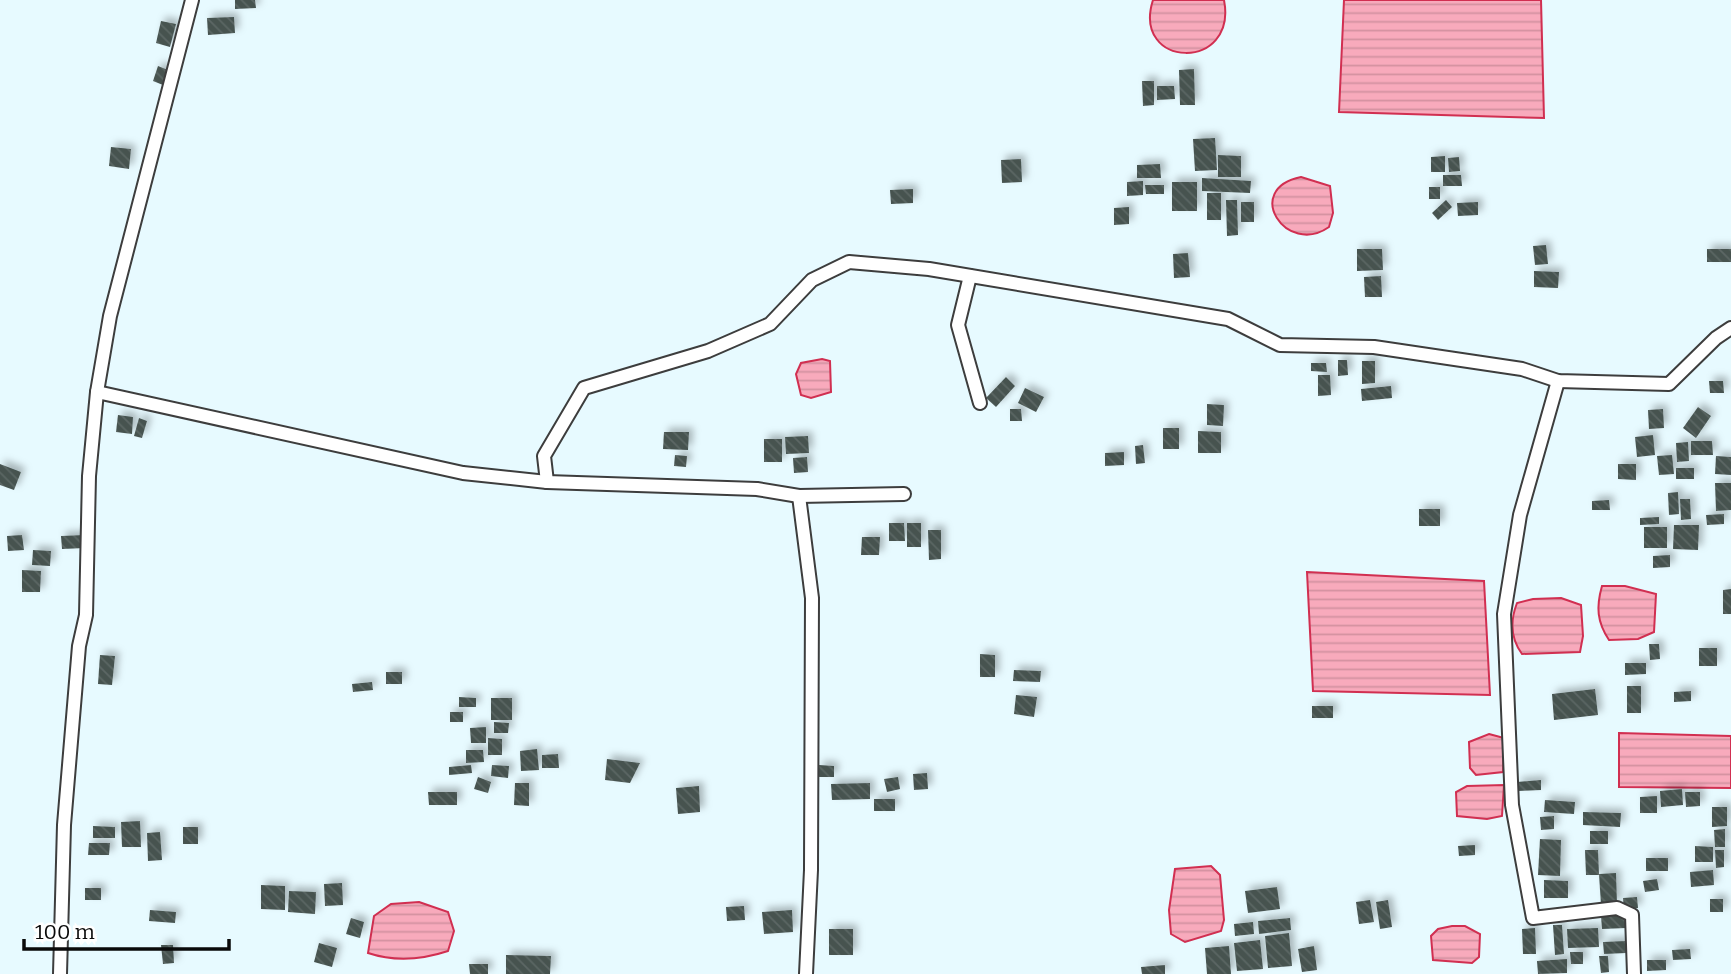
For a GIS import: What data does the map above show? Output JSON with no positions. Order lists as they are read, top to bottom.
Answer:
{
  "scale_bar": "100 m"
}
